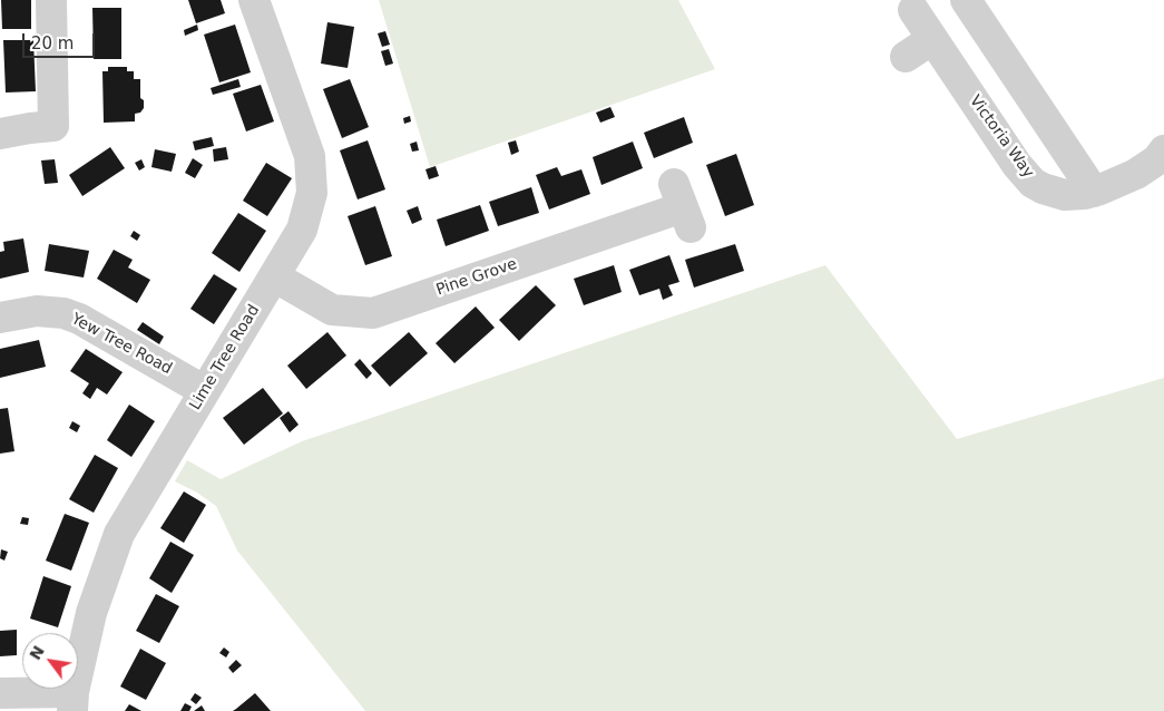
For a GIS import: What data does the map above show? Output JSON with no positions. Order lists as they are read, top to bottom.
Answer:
{
  "streets": {
    "street": [
      "Victoria Way",
      "Pine Grove",
      "Yew Tree Road",
      "Lime Tree Road"
    ]
  },
  "crossings": [
    ["Pine Grove", "Lime Tree Road"],
    ["Yew Tree Road", "Lime Tree Road"]
  ],
  "scale_bar": "20 m",
  "north": "top left"
}
